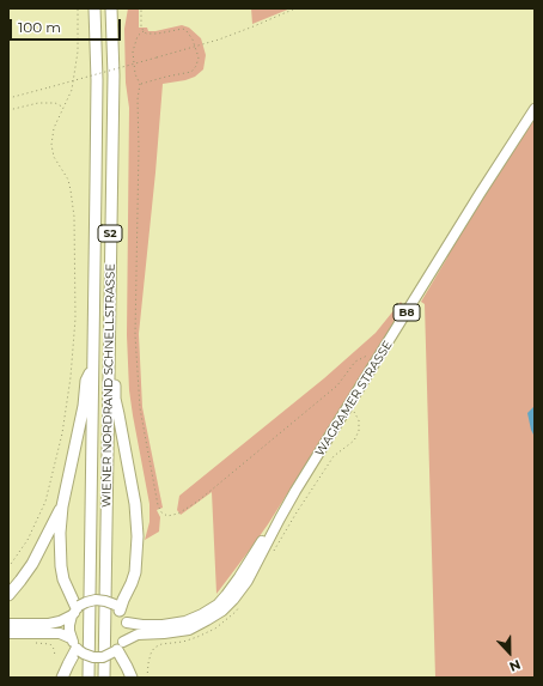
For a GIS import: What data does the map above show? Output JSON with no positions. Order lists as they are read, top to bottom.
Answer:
{
  "streets": {
    "highway": ["S2", "WIENER NORDRAND SCHNELLSTRASSE"],
    "main road": ["B8", "WAGRAMER STRASSE"]
  },
  "crossings": [
    ["B8", "WAGRAMER STRASSE"]
  ],
  "scale_bar": "100 m",
  "north": "bottom"
}
